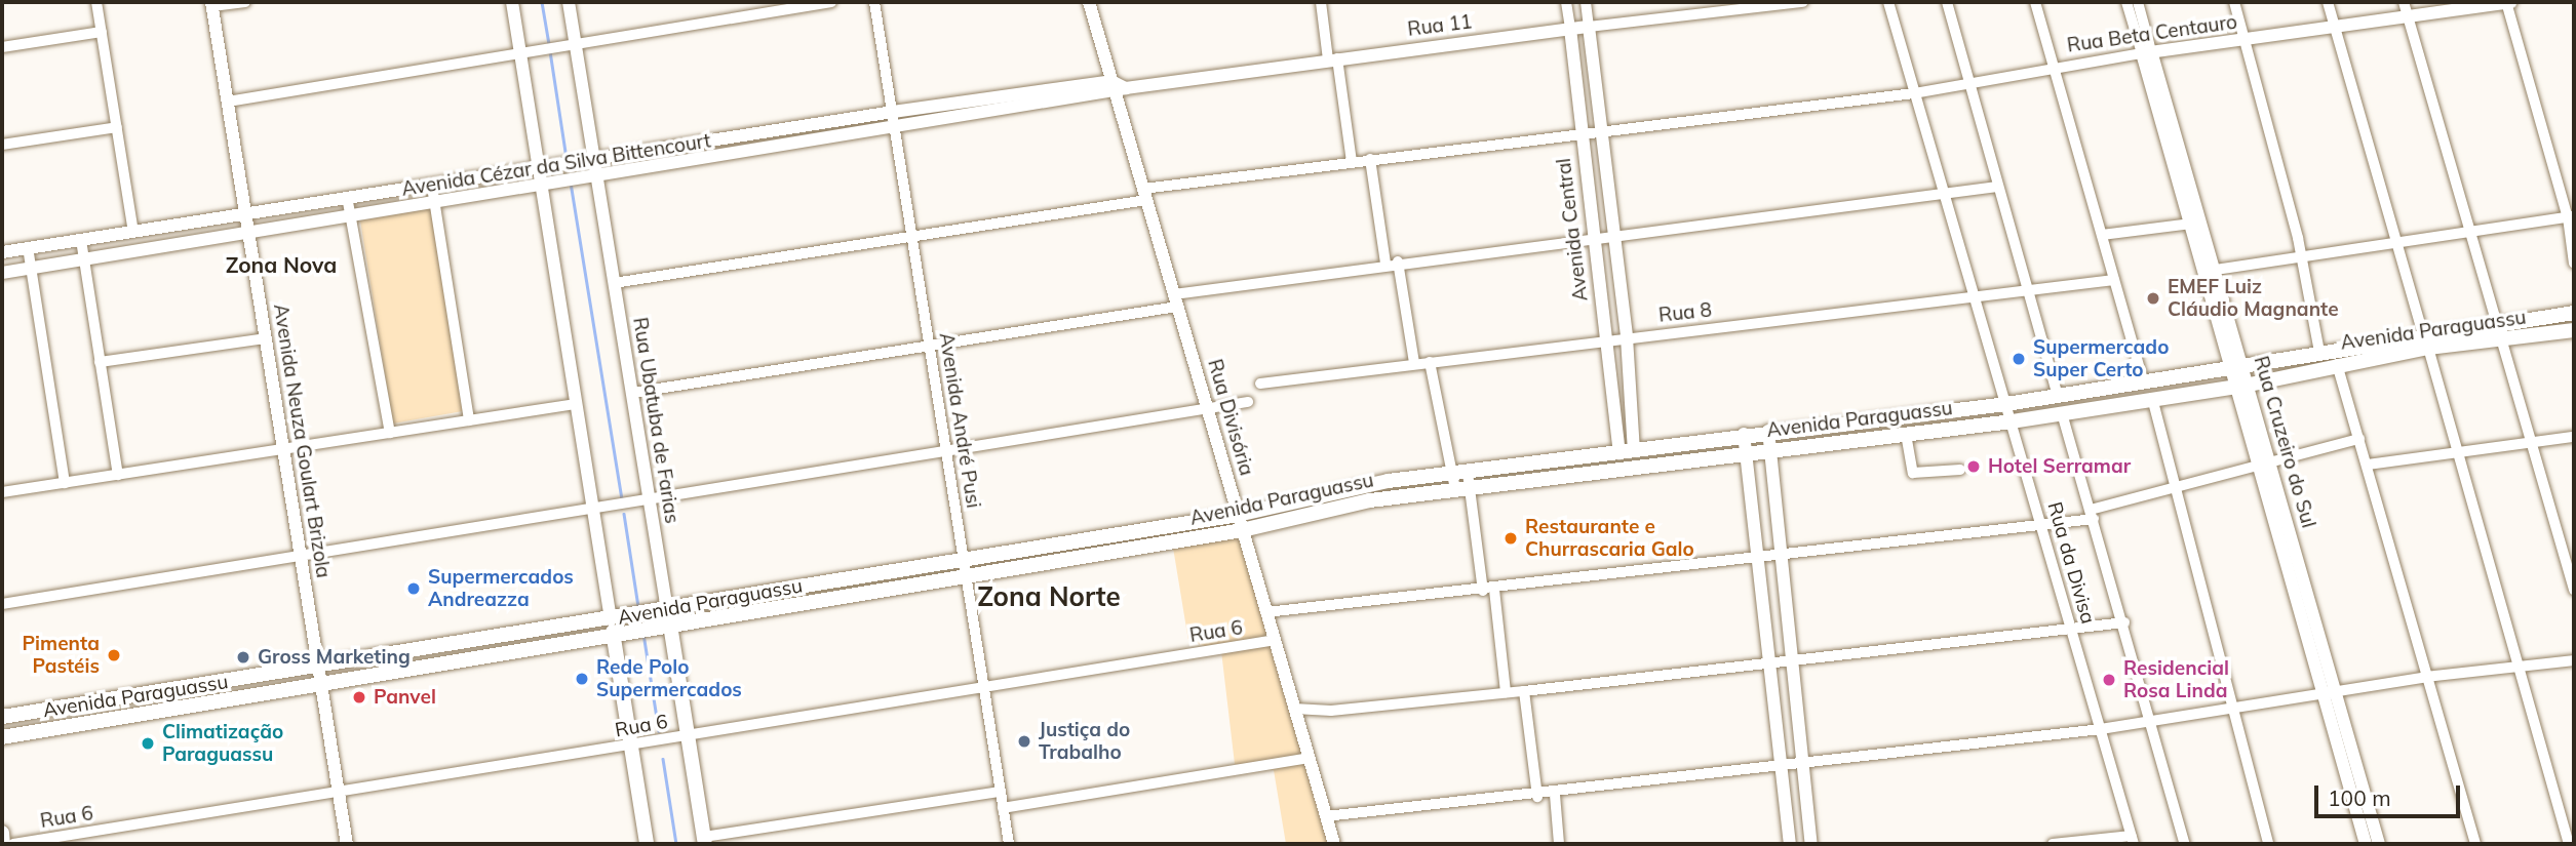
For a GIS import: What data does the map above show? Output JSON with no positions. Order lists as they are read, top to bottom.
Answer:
{
  "streets": {
    "main road": ["Avenida Paraguassu", "Rua Ubatuba de Farias"],
    "street": [
      "Rua 11",
      "Rua Beta Centauro",
      "Avenida Cézar da Silva Bittencourt",
      "Avenida Central",
      "Rua 8",
      "Rua Divisória",
      "Avenida André Pusi",
      "Avenida Neuza Goulart Brizola",
      "Rua Cruzeiro do Sul",
      "Rua da Divisa",
      "Rua 6"
    ]
  },
  "crossings": [
    ["Rua 11", "Avenida Cézar da Silva Bittencourt"],
    ["Rua 11", "Avenida Central"],
    ["Rua 11", "Rua Divisória"],
    ["Rua Beta Centauro", "Avenida Central"],
    ["Rua Beta Centauro", "Rua Divisória"],
    ["Rua Beta Centauro", "Rua Ubatuba de Farias"],
    ["Rua Beta Centauro", "Avenida André Pusi"],
    ["Rua Beta Centauro", "Rua Cruzeiro do Sul"],
    ["Rua Beta Centauro", "Rua da Divisa"],
    ["Avenida Cézar da Silva Bittencourt", "Rua Divisória"],
    ["Avenida Cézar da Silva Bittencourt", "Rua Ubatuba de Farias"],
    ["Avenida Cézar da Silva Bittencourt", "Avenida André Pusi"],
    ["Avenida Cézar da Silva Bittencourt", "Avenida Neuza Goulart Brizola"],
    ["Avenida Central", "Rua 8"],
    ["Avenida Central", "Avenida Paraguassu"],
    ["Rua 8", "Rua da Divisa"],
    ["Avenida Paraguassu", "Rua Divisória"],
    ["Avenida Paraguassu", "Rua Ubatuba de Farias"],
    ["Avenida Paraguassu", "Avenida André Pusi"],
    ["Avenida Paraguassu", "Avenida Neuza Goulart Brizola"],
    ["Avenida Paraguassu", "Rua Cruzeiro do Sul"],
    ["Avenida Paraguassu", "Rua da Divisa"],
    ["Rua Divisória", "Rua 6"],
    ["Rua Ubatuba de Farias", "Rua 6"],
    ["Avenida André Pusi", "Rua 6"],
    ["Avenida Neuza Goulart Brizola", "Rua 6"]
  ],
  "districts": ["Zona Nova", "Zona Norte"],
  "places": [
    "EMEF Luiz Cláudio Magnante",
    "Supermercado Super Certo",
    "Hotel Serramar",
    "Restaurante e Churrascaria Galo",
    "Supermercados Andreazza",
    "Pimenta Pastéis",
    "Gross Marketing",
    "Rede Polo Supermercados",
    "Residencial Rosa Linda",
    "Panvel",
    "Justiça do Trabalho",
    "Climatização Paraguassu"
  ],
  "scale_bar": "100 m"
}
